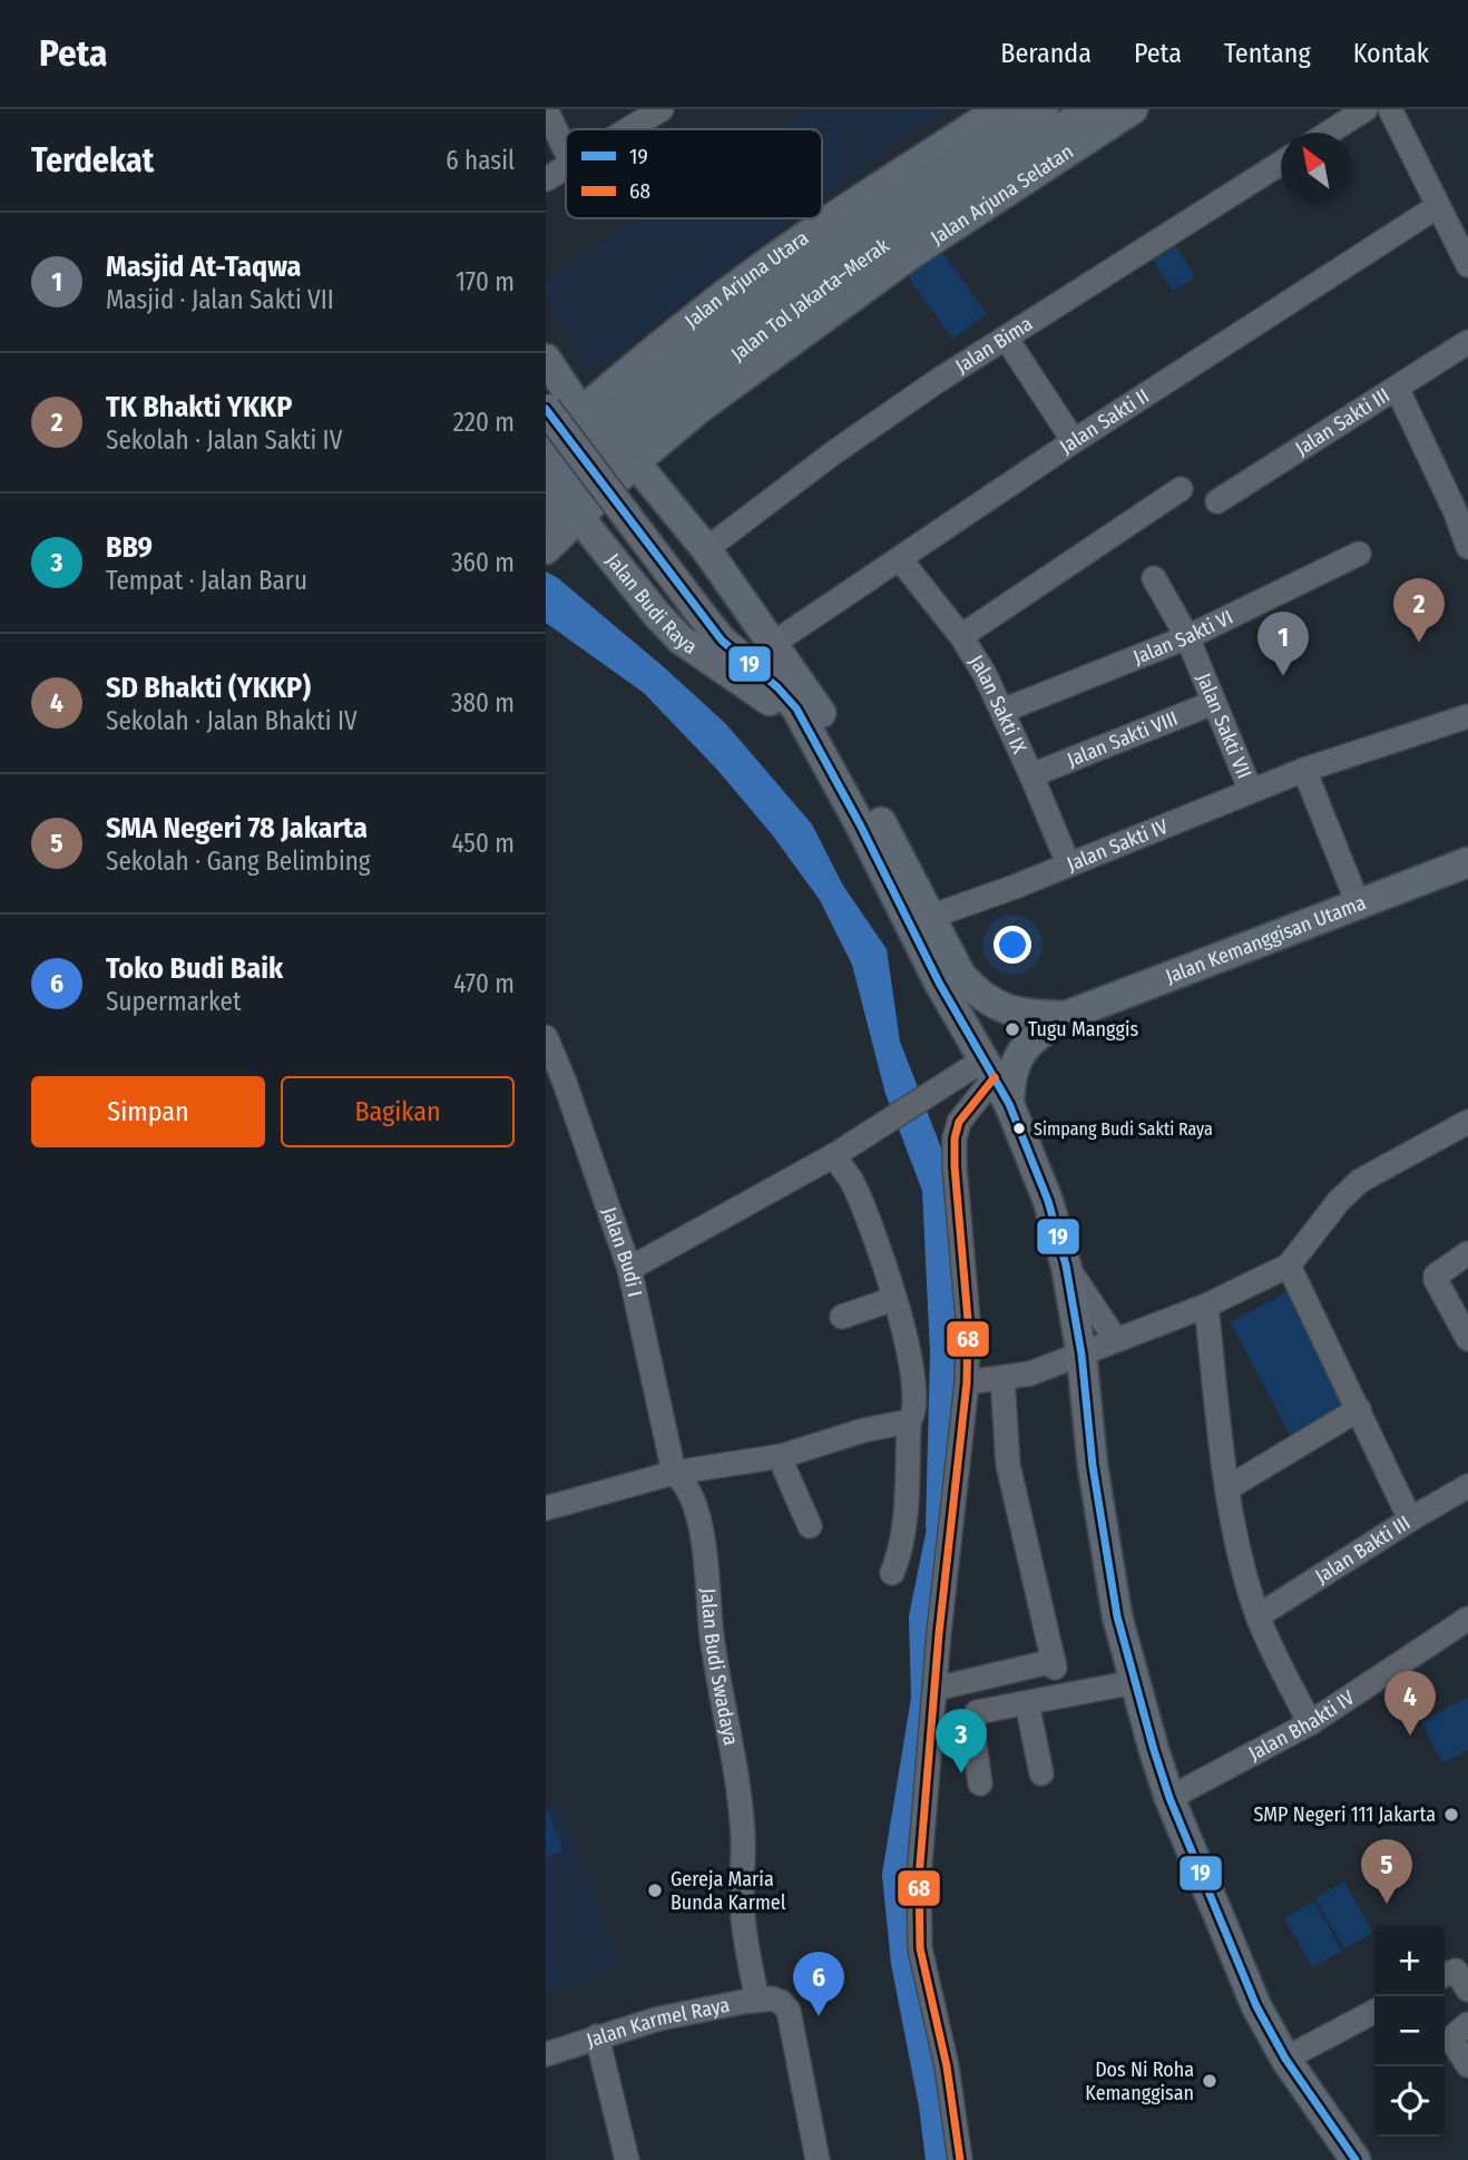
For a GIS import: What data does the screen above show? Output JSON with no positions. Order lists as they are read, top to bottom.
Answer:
{
  "streets": {
    "highway": ["Jalan Tol Jakarta–Merak"],
    "main road": [
      "Jalan Arjuna Selatan",
      "Jalan Arjuna Utara",
      "Jalan Budi Raya",
      "Jalan Kemanggisan Utama"
    ],
    "street": [
      "Jalan Bima",
      "Jalan Sakti III",
      "Jalan Sakti II",
      "Jalan Sakti VI",
      "Jalan Sakti IX",
      "Jalan Sakti VII",
      "Jalan Sakti VIII",
      "Jalan Sakti IV",
      "Jalan Budi I",
      "Jalan Bakti III",
      "Jalan Budi Swadaya",
      "Jalan Bhakti IV",
      "Jalan Karmel Raya"
    ]
  },
  "crossings": [
    ["Jalan Arjuna Selatan", "Jalan Tol Jakarta–Merak"],
    ["Jalan Arjuna Selatan", "Jalan Budi Raya"],
    ["Jalan Tol Jakarta–Merak", "Jalan Budi Raya"],
    ["Jalan Bima", "Jalan Budi Raya"],
    ["Jalan Sakti II", "Jalan Budi Raya"],
    ["Jalan Sakti II", "Jalan Sakti IX"],
    ["Jalan Budi Raya", "Jalan Sakti IV"],
    ["Jalan Budi Raya", "Jalan Kemanggisan Utama"],
    ["Jalan Budi Raya", "Jalan Bhakti IV"],
    ["Jalan Sakti VI", "Jalan Sakti IX"],
    ["Jalan Sakti VI", "Jalan Sakti VII"],
    ["Jalan Sakti IX", "Jalan Sakti VIII"],
    ["Jalan Sakti IX", "Jalan Sakti IV"],
    ["Jalan Sakti VII", "Jalan Sakti VIII"],
    ["Jalan Sakti VII", "Jalan Sakti IV"],
    ["Jalan Budi I", "Jalan Budi Swadaya"],
    ["Jalan Budi Swadaya", "Jalan Karmel Raya"]
  ],
  "places": [
    "Tugu Manggis",
    "Simpang Budi Sakti Raya",
    "SMP Negeri 111 Jakarta",
    "Gereja Maria Bunda Karmel",
    "Dos Ni Roha Kemanggisan"
  ],
  "lines": ["transit line 19", "transit line 68"],
  "legend": ["19", "68"],
  "north": "top left",
  "page": {
    "header": "Peta",
    "nav": [
      "Beranda",
      "Peta",
      "Tentang",
      "Kontak"
    ],
    "heading": ["Terdekat", "6 hasil"],
    "list": [
      {
        "mark": "1",
        "name": "Masjid At-Taqwa",
        "note": "Masjid · Jalan Sakti VII",
        "value": "170 m"
      },
      {
        "mark": "2",
        "name": "TK Bhakti YKKP",
        "note": "Sekolah · Jalan Sakti IV",
        "value": "220 m"
      },
      {
        "mark": "3",
        "name": "BB9",
        "note": "Tempat · Jalan Baru",
        "value": "360 m"
      },
      {
        "mark": "4",
        "name": "SD Bhakti (YKKP)",
        "note": "Sekolah · Jalan Bhakti IV",
        "value": "380 m"
      },
      {
        "mark": "5",
        "name": "SMA Negeri 78 Jakarta",
        "note": "Sekolah · Gang Belimbing",
        "value": "450 m"
      },
      {
        "mark": "6",
        "name": "Toko Budi Baik",
        "note": "Supermarket",
        "value": "470 m"
      }
    ],
    "pins": [
      "2",
      "1",
      "4",
      "3",
      "5",
      "6"
    ],
    "buttons": ["Simpan", "Bagikan"],
    "map_buttons": ["+", "−"]
  }
}
